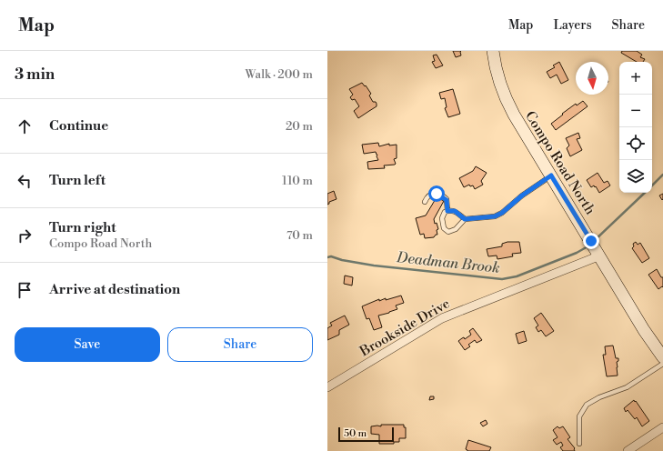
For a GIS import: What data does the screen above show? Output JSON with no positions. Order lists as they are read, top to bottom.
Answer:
{
  "streets": {
    "main road": ["Compo Road North"],
    "street": ["Brookside Drive"]
  },
  "crossings": [
    ["Compo Road North", "Brookside Drive"]
  ],
  "water": ["Deadman Brook"],
  "scale_bar": "50 m",
  "north": "bottom",
  "page": {
    "header": "Map",
    "nav": ["Map", "Layers", "Share"],
    "heading": ["3 min", "Walk · 200 m"],
    "map_buttons": ["+", "−"],
    "list": [
      ["Continue", "20 m"],
      ["Turn left", "110 m"],
      ["Turn right", "Compo Road North", "70 m"],
      "Arrive at destination"
    ],
    "buttons": ["Save", "Share"],
    "scale": "50 m"
  }
}
